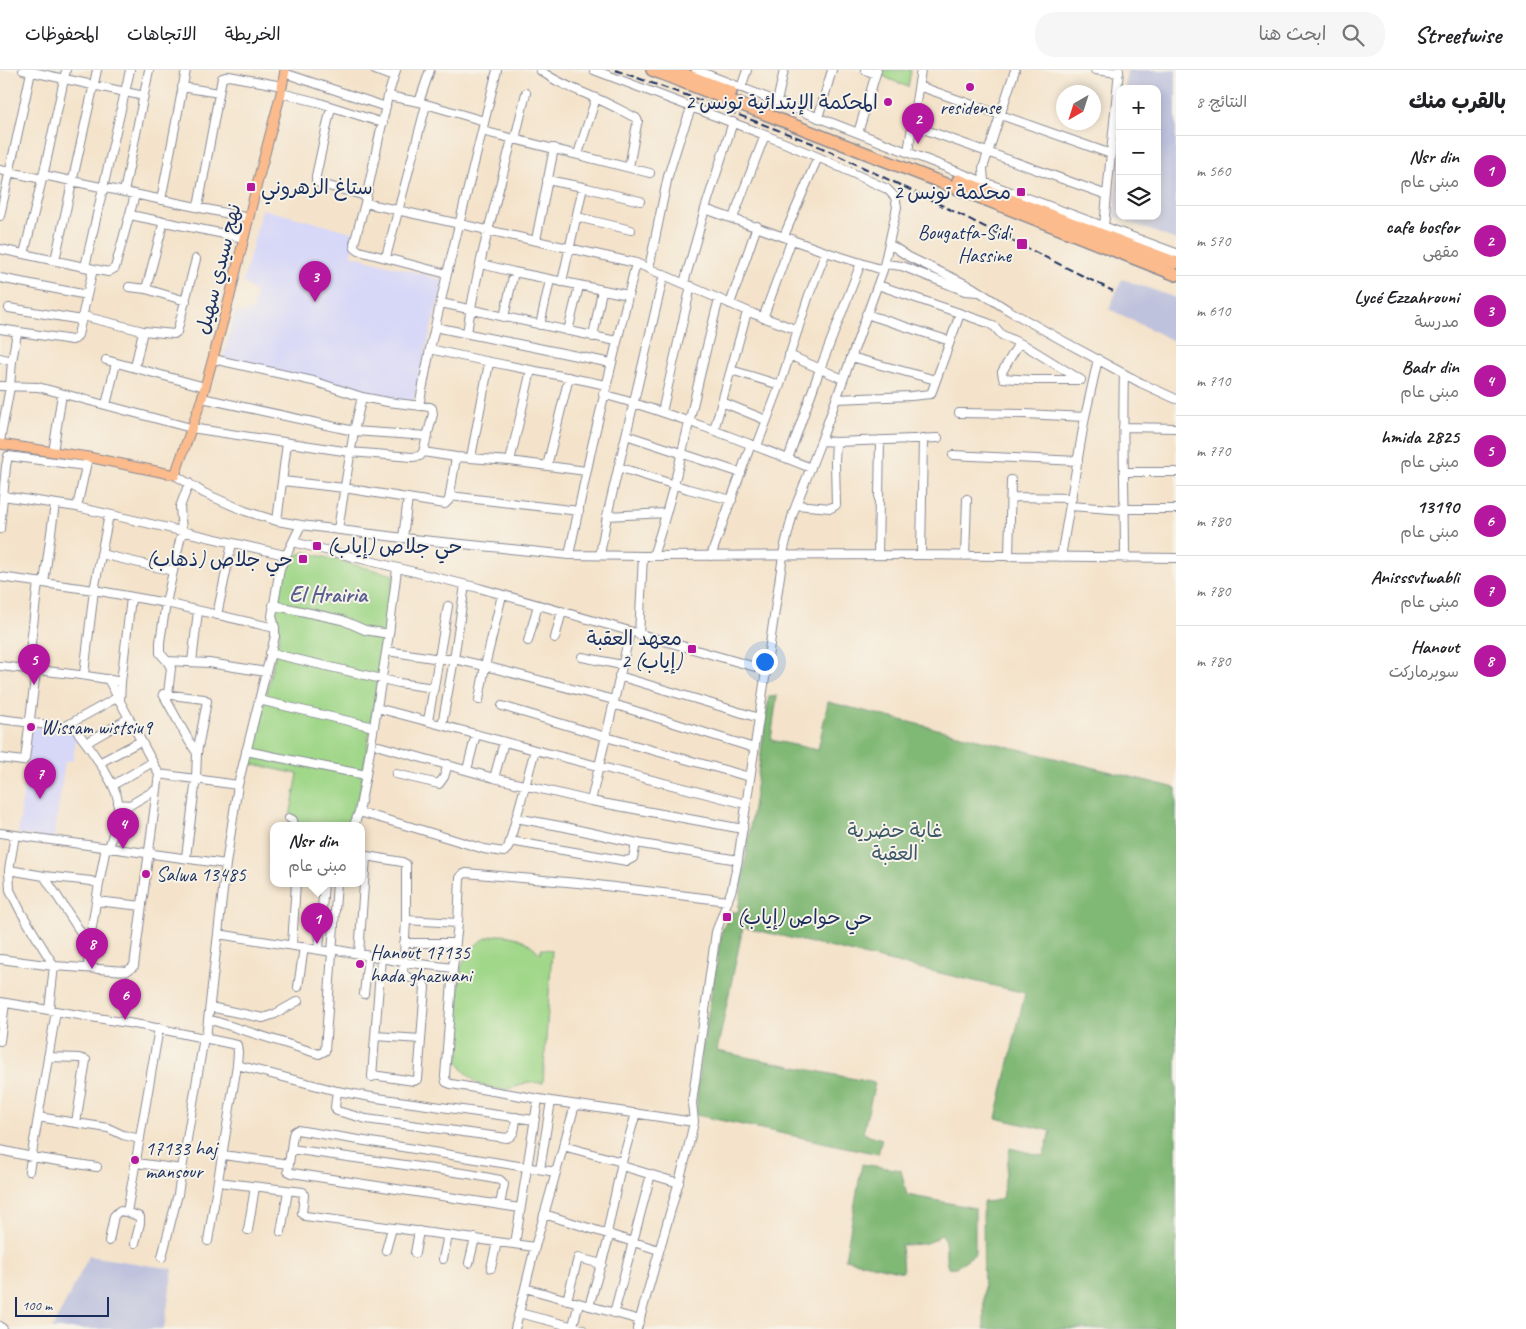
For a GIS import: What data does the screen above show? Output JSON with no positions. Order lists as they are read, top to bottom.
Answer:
{
  "streets": {
    "main road": ["نهج سيدي سهيل"]
  },
  "districts": ["El Hrairia"],
  "parks": ["غابة حضرية العقبة"],
  "places": {
    "other": [
      "residense",
      "المحكمة الإبتدائية تونس 2",
      "Wissam wistsiu9",
      "Salwa 13485",
      "Hanout 17135 hada ghazwani",
      "17133 haj mansour"
    ],
    "transit": [
      "ستاغ الزهروني",
      "محكمة تونس 2",
      "Bougatfa-Sidi Hassine",
      "حي جلاص (إياب)",
      "حي جلاص (ذهاب)",
      "معهد العقبة 2 (إياب)",
      "حي حواص (إياب)"
    ]
  },
  "scale_bar": "100 m",
  "north": "bottom left",
  "page": {
    "header": "Streetwise",
    "search": "ابحث هنا",
    "nav": ["الخريطة", "الاتجاهات", "المحفوظات"],
    "heading": ["بالقرب منك", "النتائج: 8"],
    "map_buttons": ["+", "−"],
    "pins": [
      "2",
      "3",
      "5",
      "7",
      "4",
      "1",
      "8",
      "6"
    ],
    "list": [
      {
        "mark": "1",
        "name": "Nsr din",
        "note": "مبنى عام",
        "value": "560 m"
      },
      {
        "mark": "2",
        "name": "cafe bosfor",
        "note": "مقهى",
        "value": "570 m"
      },
      {
        "mark": "3",
        "name": "Lycé Ezzahrouni",
        "note": "مدرسة",
        "value": "610 m"
      },
      {
        "mark": "4",
        "name": "Badr din",
        "note": "مبنى عام",
        "value": "710 m"
      },
      {
        "mark": "5",
        "name": "2825 hmida",
        "note": "مبنى عام",
        "value": "770 m"
      },
      {
        "mark": "6",
        "name": "13190",
        "note": "مبنى عام",
        "value": "780 m"
      },
      {
        "mark": "7",
        "name": "Anisssvtwabli",
        "note": "مبنى عام",
        "value": "780 m"
      },
      {
        "mark": "8",
        "name": "Hanout",
        "note": "سوبرماركت",
        "value": "780 m"
      }
    ],
    "popup": ["Nsr din", "مبنى عام"],
    "scale": "100 m"
  }
}
